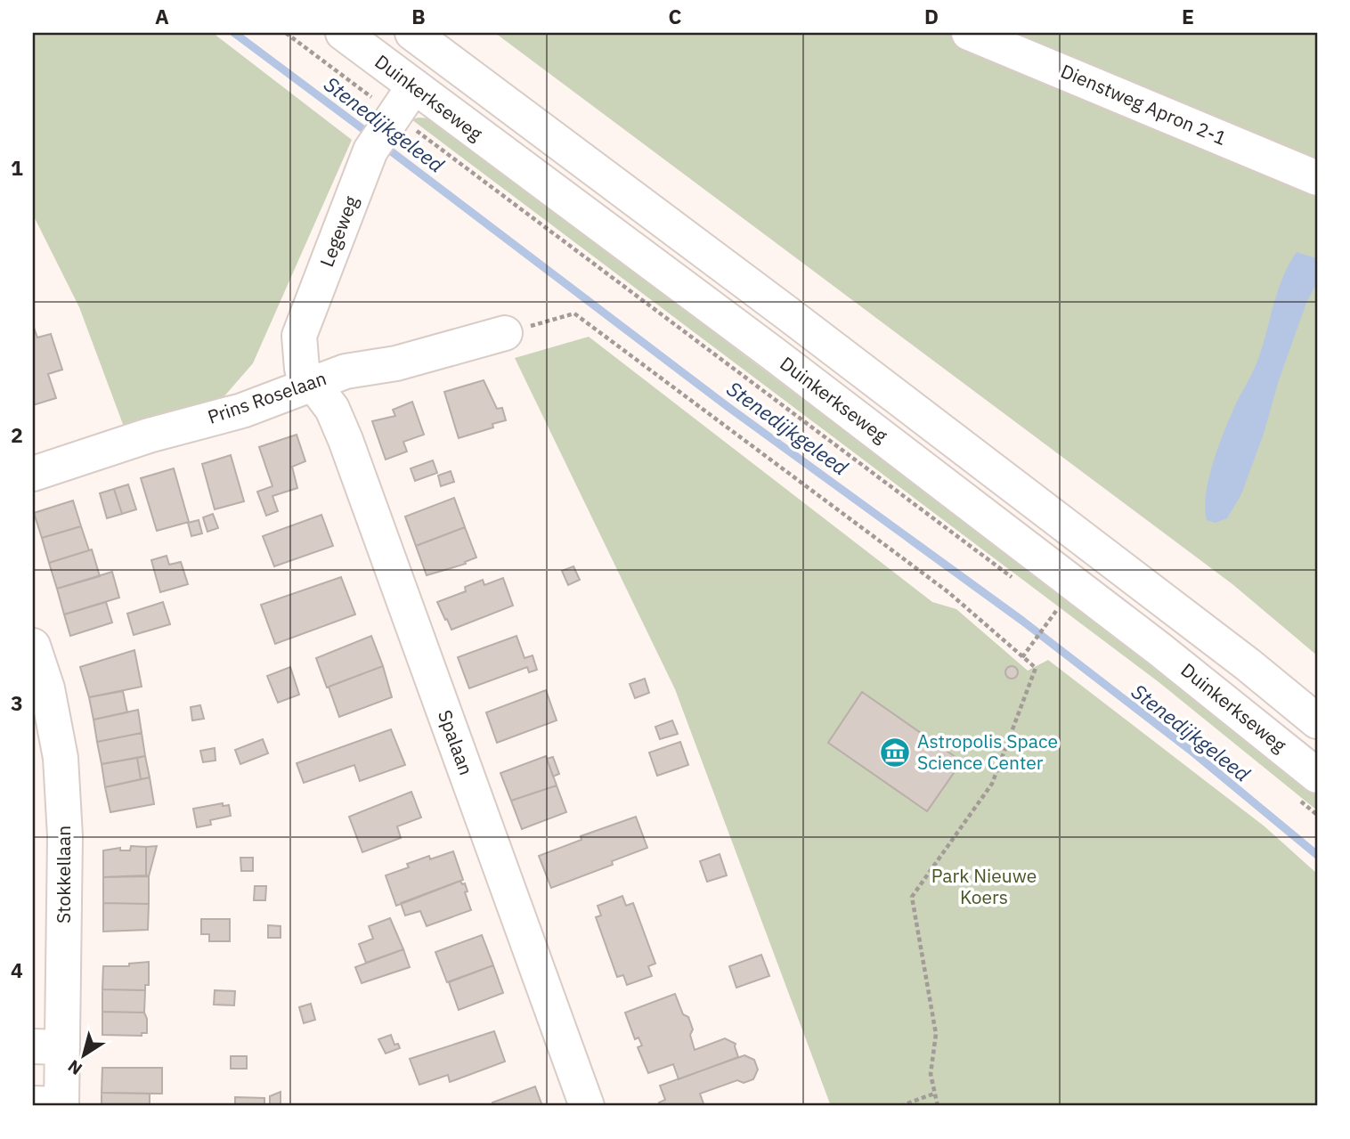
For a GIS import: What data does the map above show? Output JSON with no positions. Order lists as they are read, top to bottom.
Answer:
{
  "streets": {
    "main road": [
      "Duinkerkseweg",
      "Dienstweg Apron 2-1",
      "Legeweg",
      "Prins Roselaan",
      "Spalaan",
      "Stokkellaan"
    ]
  },
  "crossings": [
    ["Duinkerkseweg", "Legeweg"],
    ["Legeweg", "Prins Roselaan"],
    ["Legeweg", "Spalaan"],
    ["Prins Roselaan", "Spalaan"]
  ],
  "water": ["Stenedijkgeleed"],
  "parks": ["Park Nieuwe Koers"],
  "places": {
    "museum": ["Astropolis Space Science Center"]
  },
  "north": "bottom left",
  "grid": {
    "columns": [
      "A",
      "B",
      "C",
      "D",
      "E"
    ],
    "rows": [
      "1",
      "2",
      "3",
      "4"
    ]
  }
}
